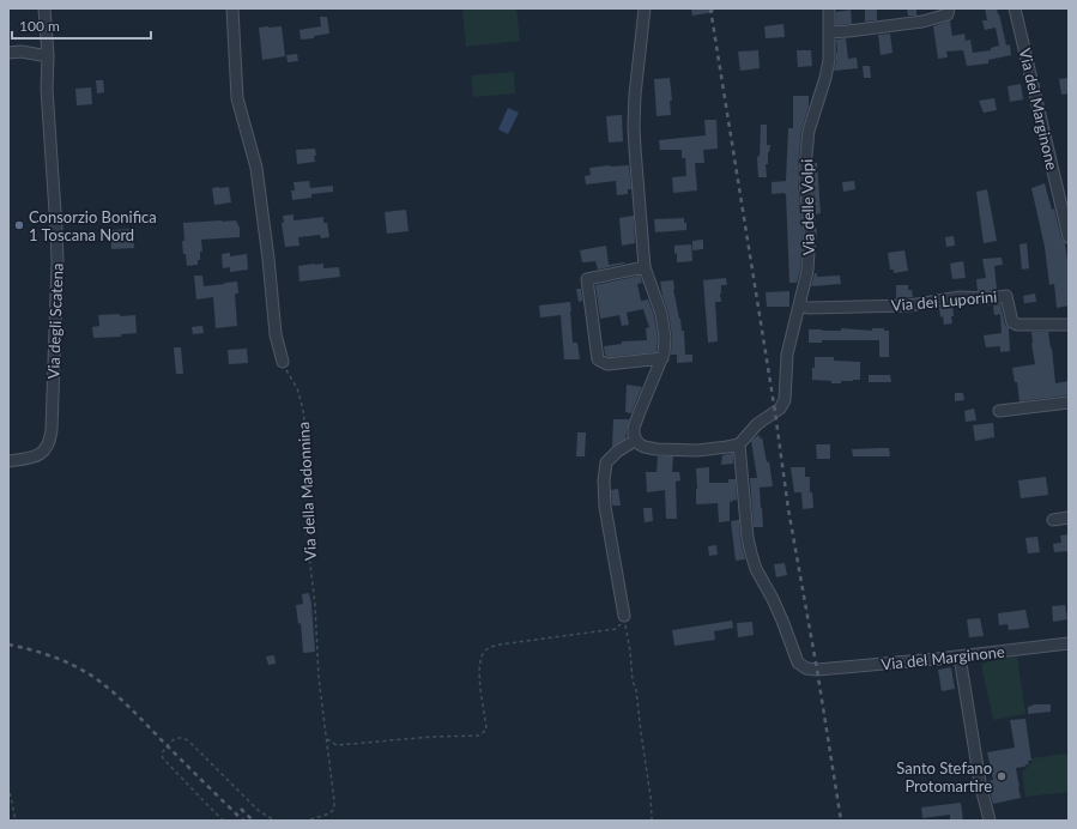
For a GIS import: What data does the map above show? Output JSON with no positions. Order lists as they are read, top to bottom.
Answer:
{
  "streets": {
    "street": [
      "Via del Marginone",
      "Via delle Volpi",
      "Via dei Luporini",
      "Via degli Scatena"
    ],
    "path": ["Via della Madonnina"]
  },
  "crossings": [
    ["Via del Marginone", "Via delle Volpi"],
    ["Via delle Volpi", "Via dei Luporini"]
  ],
  "places": ["Consorzio Bonifica 1 Toscana Nord", "Santo Stefano Protomartire"],
  "scale_bar": "100 m"
}
